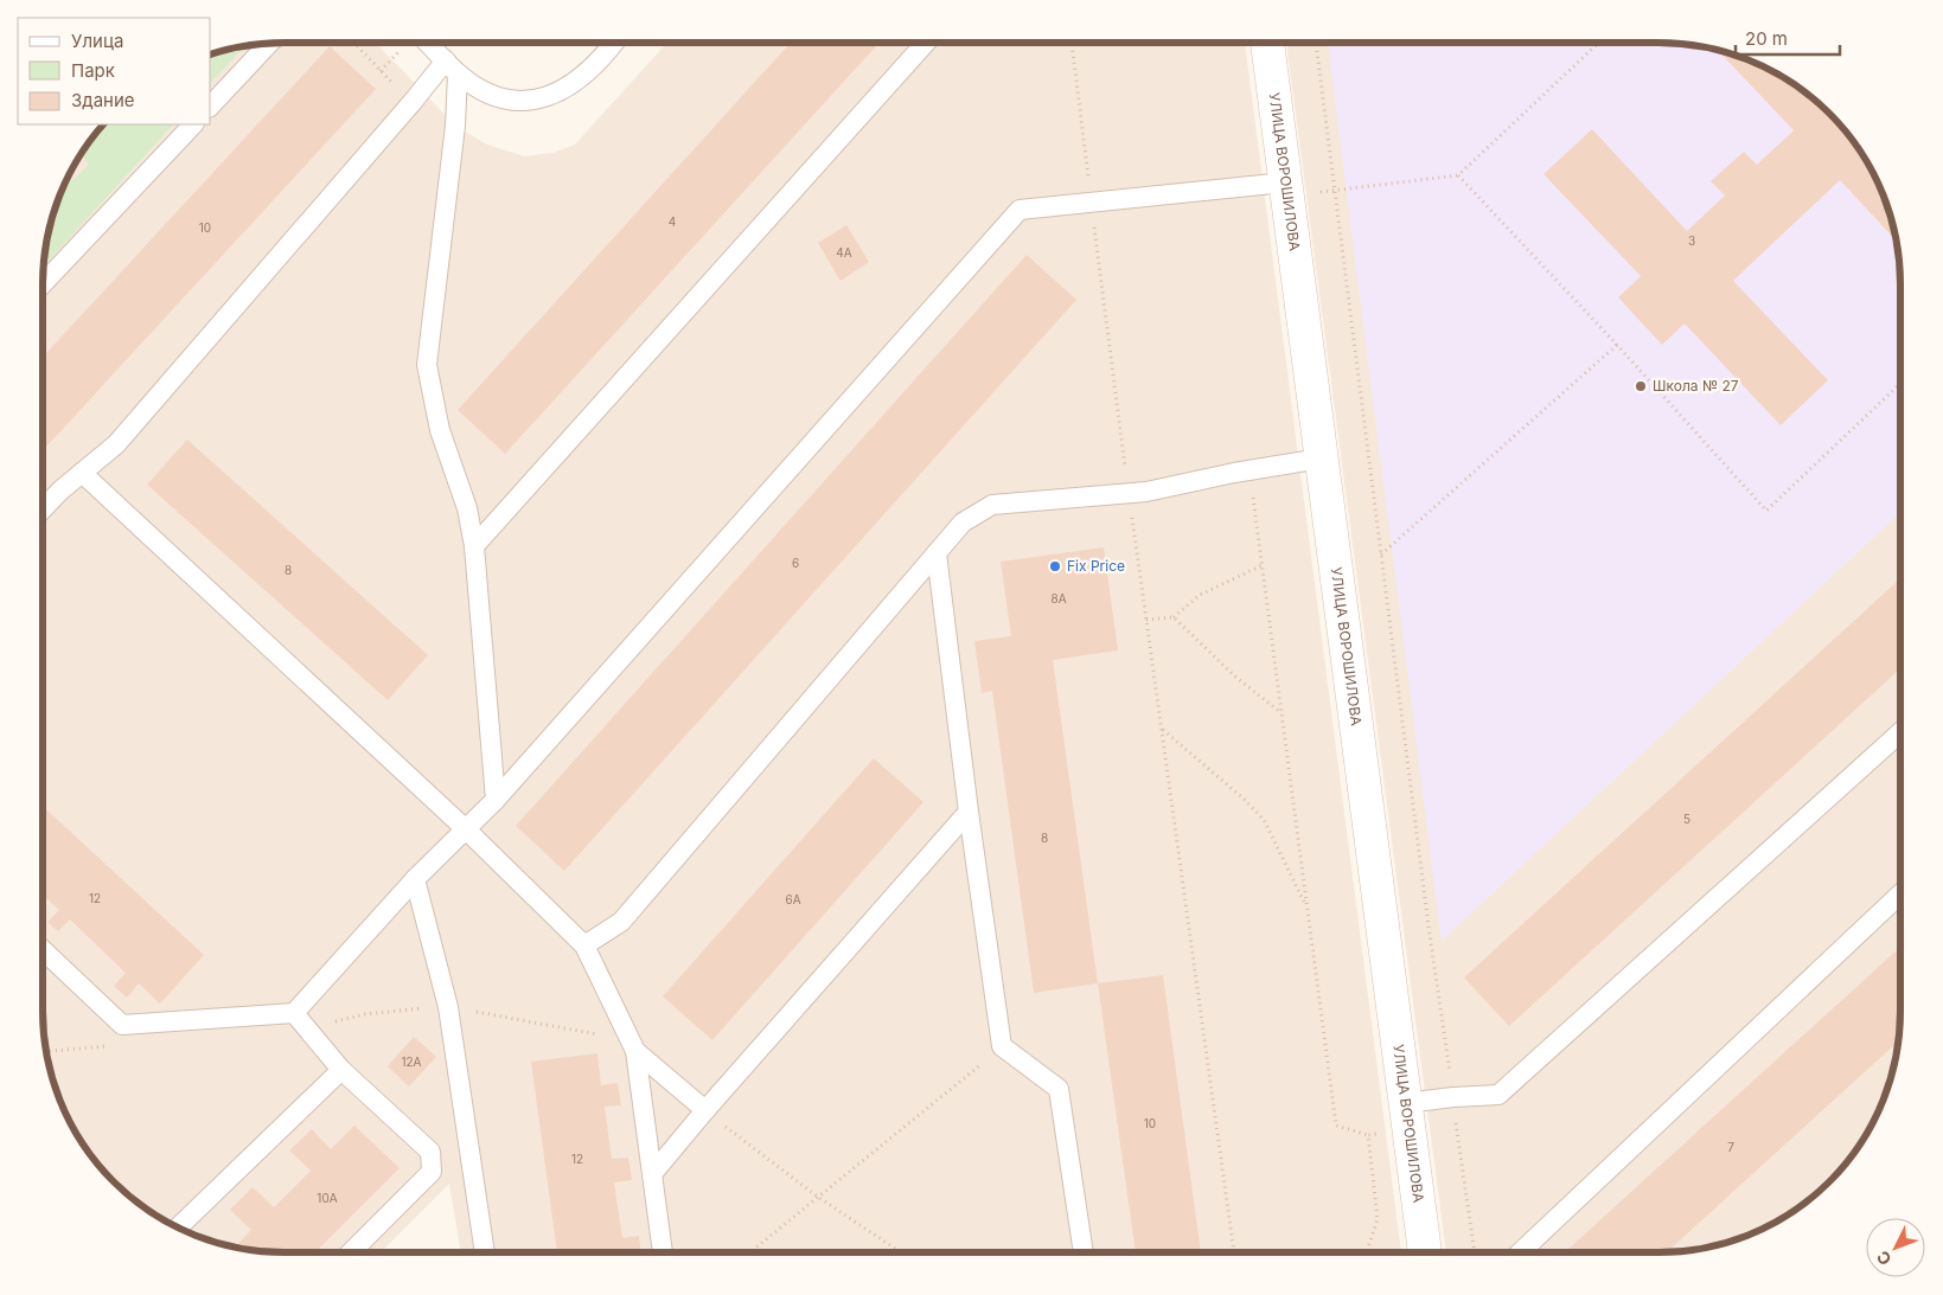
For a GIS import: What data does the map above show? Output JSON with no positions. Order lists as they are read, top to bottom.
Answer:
{
  "streets": {
    "main road": ["УЛИЦА ВОРОШИЛОВА"]
  },
  "places": ["Школа № 27", "Fix Price"],
  "house_numbers": [
    "4",
    "10",
    "3",
    "4А",
    "6",
    "8",
    "8А",
    "5",
    "8",
    "12",
    "6А",
    "12А",
    "10",
    "7",
    "12",
    "10А"
  ],
  "legend": ["Улица", "Парк", "Здание"],
  "scale_bar": "20 m",
  "north": "bottom left"
}
